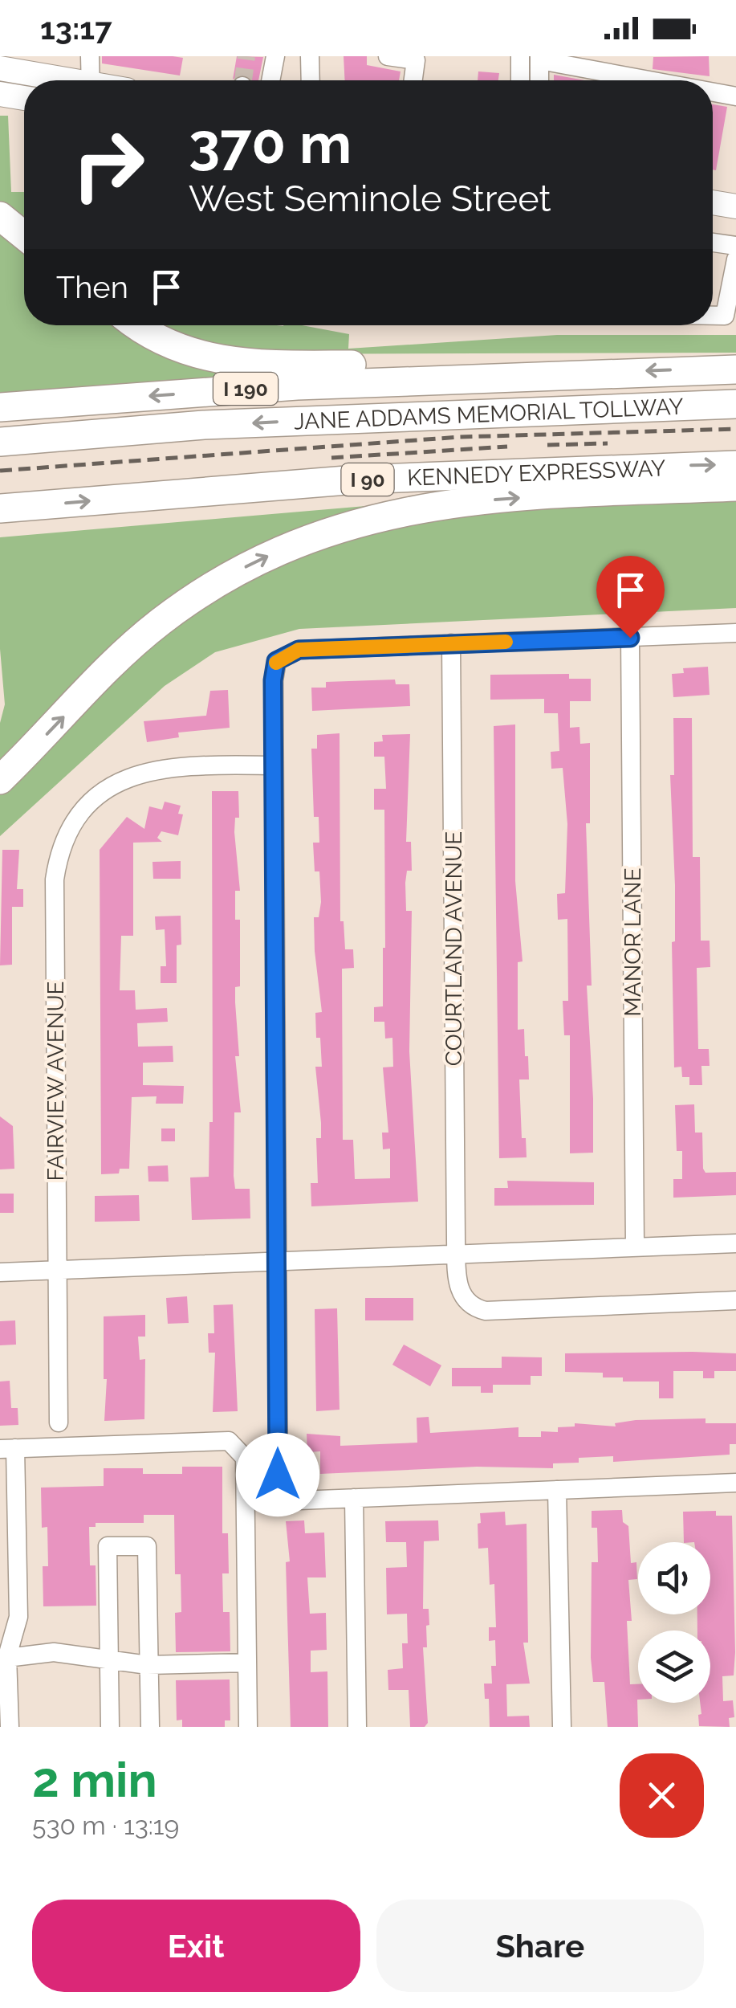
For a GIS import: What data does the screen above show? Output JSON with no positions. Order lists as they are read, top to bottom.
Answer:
{
  "streets": {
    "highway": [
      "I 190",
      "JANE ADDAMS MEMORIAL TOLLWAY",
      "KENNEDY EXPRESSWAY",
      "I 90"
    ],
    "street": ["MANOR LANE", "COURTLAND AVENUE", "FAIRVIEW AVENUE"]
  },
  "page": {
    "status": "13:17",
    "turn": ["370 m", "West Seminole Street"],
    "then": "Then",
    "heading": ["2 min", "530 m · 13:19"],
    "buttons": ["Exit", "Share"]
  }
}
